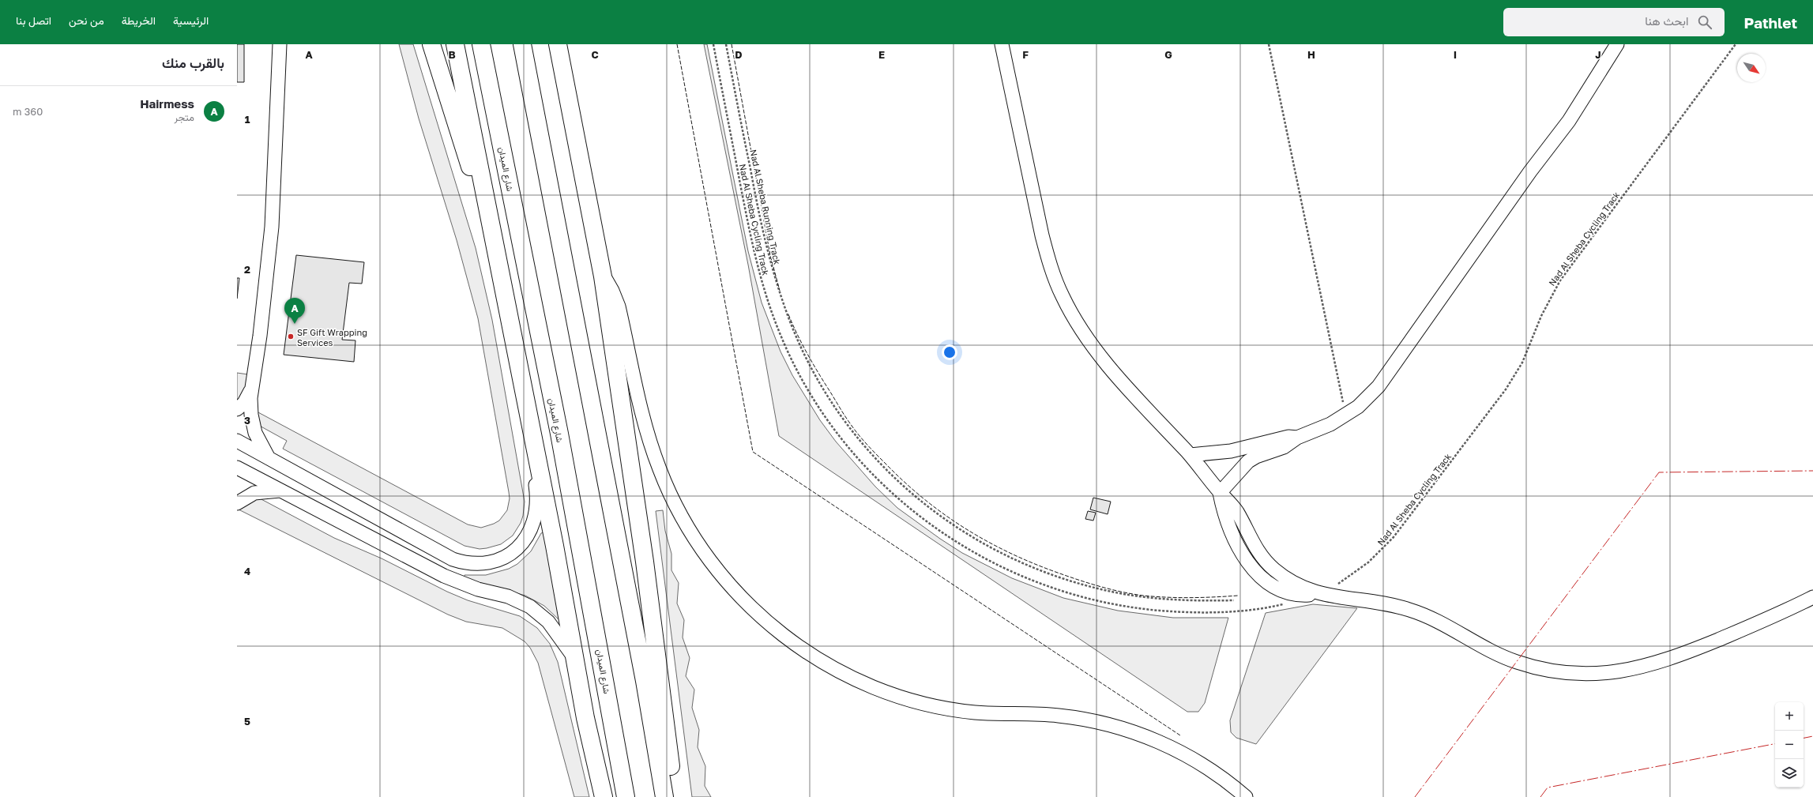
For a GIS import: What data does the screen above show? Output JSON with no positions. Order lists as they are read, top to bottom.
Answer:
{
  "streets": {
    "main road": ["شارع الميدان"],
    "path": ["Nad Al Sheba Running Track", "Nad Al Sheba Cycling Track"]
  },
  "places": ["SF Gift Wrapping Services"],
  "north": "bottom right",
  "page": {
    "header": "Pathlet",
    "search": "ابحث هنا",
    "nav": [
      "الرئيسية",
      "الخريطة",
      "من نحن",
      "اتصل بنا"
    ],
    "heading": "بالقرب منك",
    "list": [
      {
        "mark": "A",
        "name": "Hairmess",
        "note": "متجر",
        "value": "360 m"
      }
    ],
    "pins": "A",
    "map_buttons": ["+", "−"]
  },
  "grid": {
    "columns": [
      "A",
      "B",
      "C",
      "D",
      "E",
      "F",
      "G",
      "H",
      "I",
      "J"
    ],
    "rows": [
      "1",
      "2",
      "3",
      "4",
      "5"
    ]
  }
}
